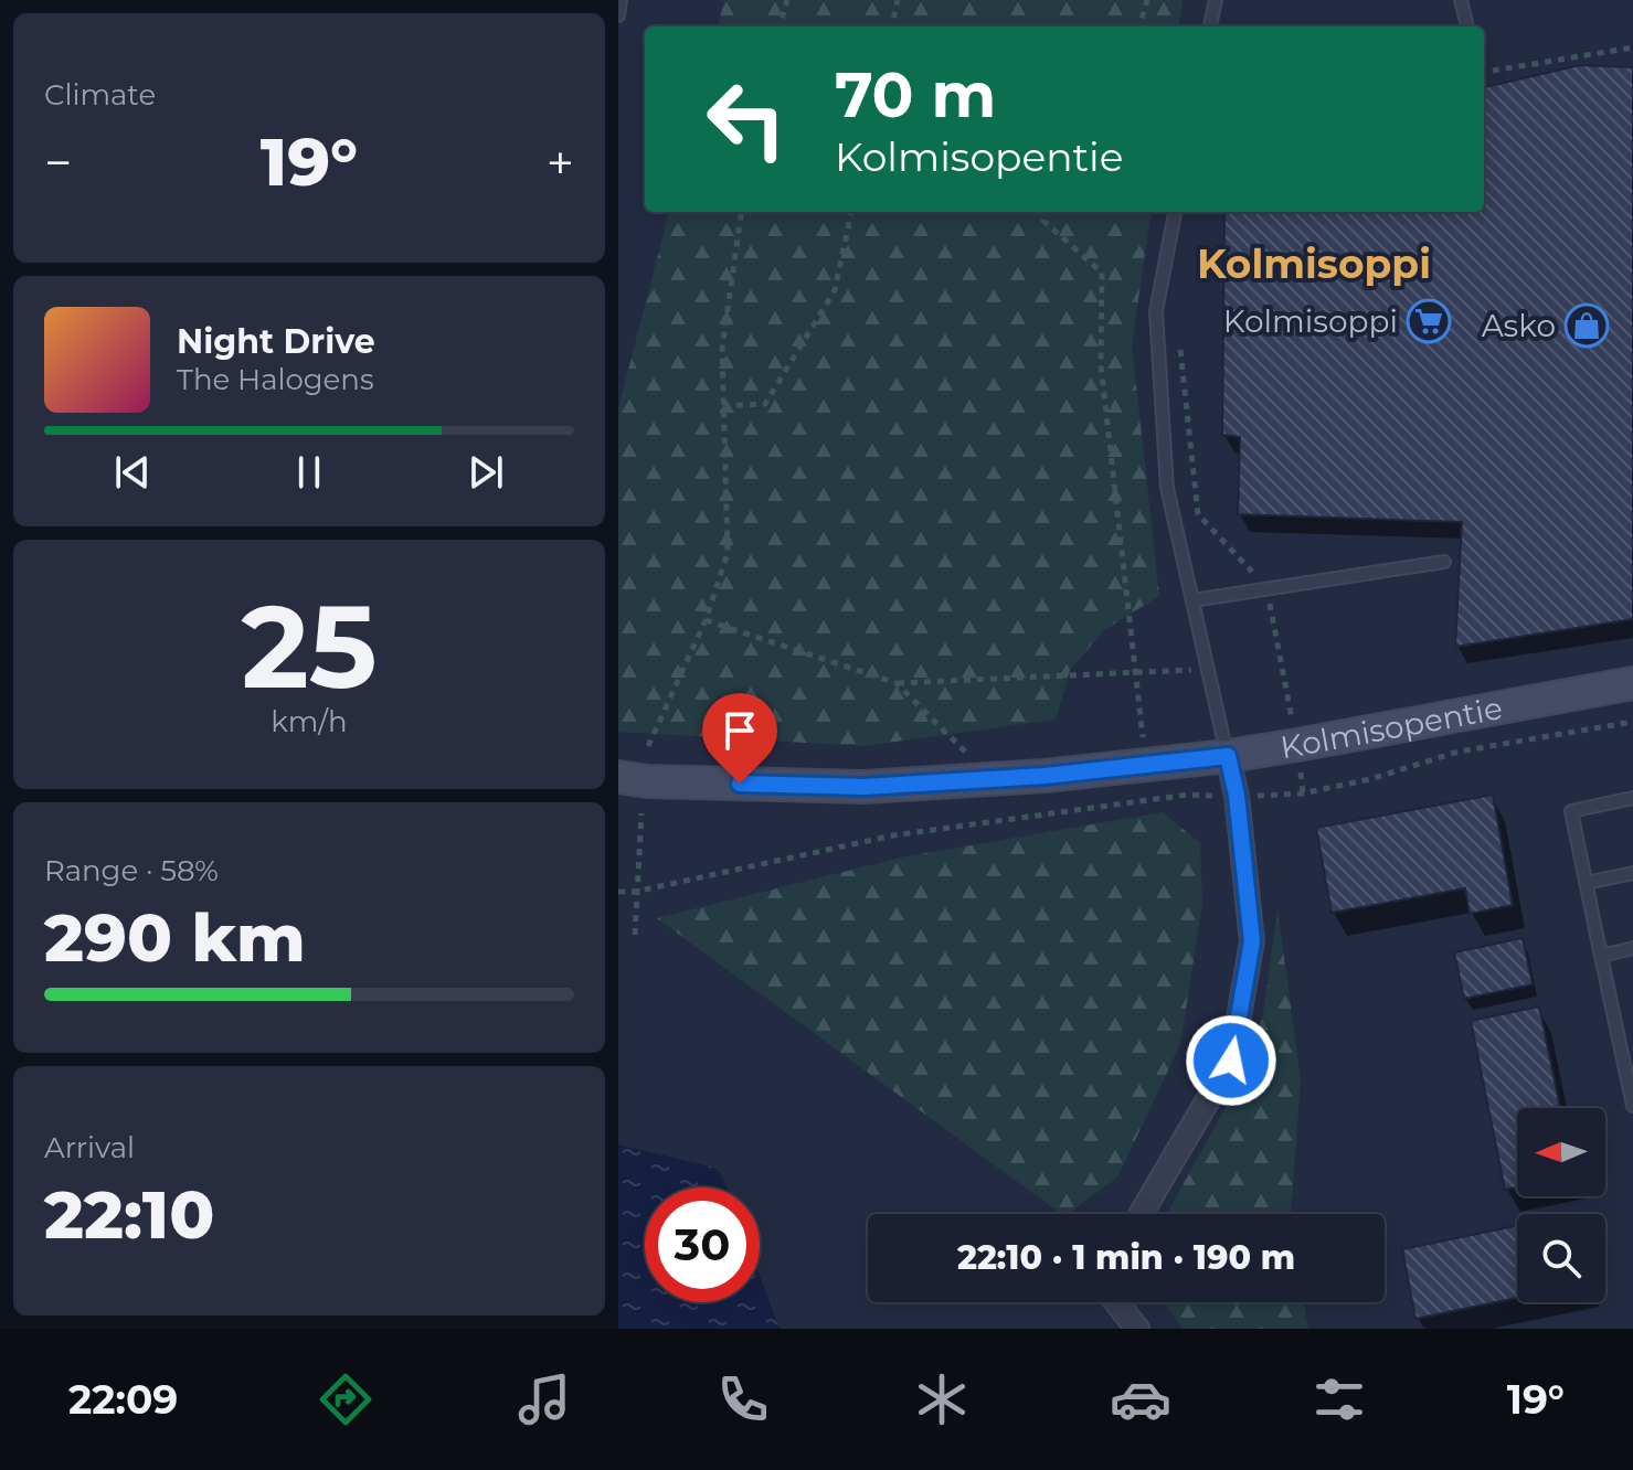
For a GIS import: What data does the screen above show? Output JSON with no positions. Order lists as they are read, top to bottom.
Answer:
{
  "streets": {
    "main road": ["Kolmisopentie"]
  },
  "districts": ["Kolmisoppi"],
  "places": {
    "supermarket": ["Kolmisoppi"],
    "shop": ["Asko"]
  },
  "north": "left",
  "page": {
    "tile": [
      "Climate",
      ["25", "km/h"],
      ["Range · 58%", "290 km"],
      ["Arrival", "22:10"]
    ],
    "turn": ["70 m", "Kolmisopentie"],
    "heat": ["−", "19°", "+"],
    "song": ["Night Drive", "The Halogens"],
    "limit": "30",
    "trip": "22:10 · 1 min · 190 m",
    "tabs": ["22:09", "19°"]
  }
}
